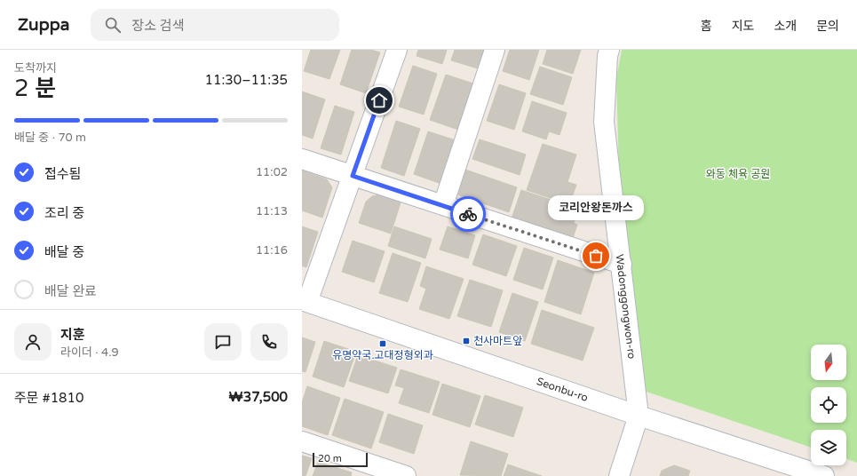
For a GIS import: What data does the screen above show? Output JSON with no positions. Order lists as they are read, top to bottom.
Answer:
{
  "streets": {
    "street": ["Wadonggongwon-ro", "Seonbu-ro"]
  },
  "crossings": [
    ["Wadonggongwon-ro", "Seonbu-ro"]
  ],
  "parks": ["와동 체육 공원"],
  "places": {
    "other": ["코리안왕돈까스"],
    "transit": ["천사마트앞", "유명약국.고대정형외과"]
  },
  "scale_bar": "20 m",
  "north": "bottom",
  "page": {
    "header": "Zuppa",
    "search": "장소 검색",
    "nav": [
      "홈",
      "지도",
      "소개",
      "문의"
    ],
    "heading": ["2 분", "도착까지", "11:30–11:35"],
    "panel": [
      "지훈",
      "라이더 · 4.9",
      "주문 #1810",
      "₩37,500"
    ],
    "bar": "배달 중 · 70 m",
    "list": [
      ["접수됨", "11:02"],
      ["조리 중", "11:13"],
      ["배달 중", "11:16"],
      "배달 완료"
    ],
    "bubble": "코리안왕돈까스",
    "scale": "20 m"
  }
}
